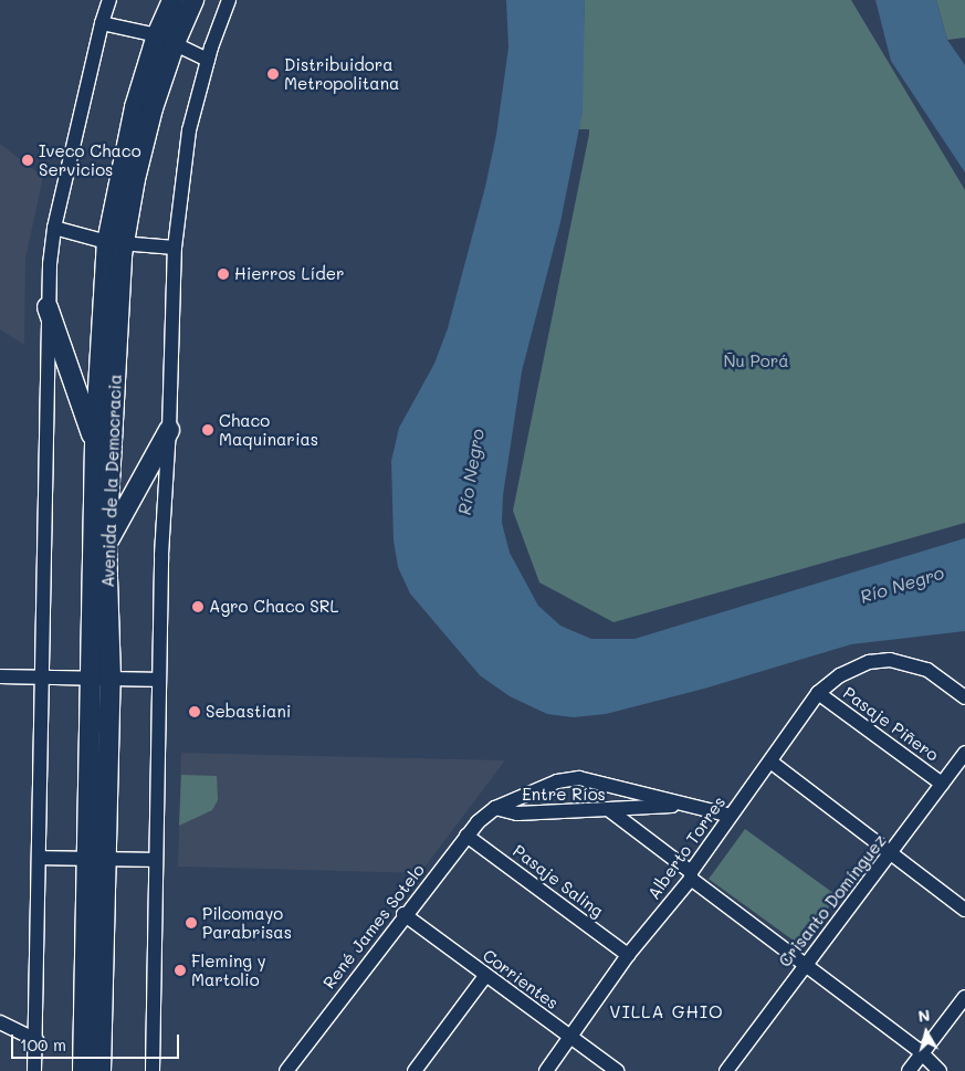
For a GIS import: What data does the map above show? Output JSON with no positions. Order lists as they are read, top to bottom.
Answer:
{
  "streets": {
    "highway": ["Avenida de la Democracia"],
    "street": [
      "Pasaje Piñero",
      "Entre Ríos",
      "Alberto Torres",
      "Pasaje Saling",
      "Crisanto Domínguez",
      "René James Sotelo",
      "Corrientes"
    ]
  },
  "crossings": [
    ["Pasaje Piñero", "Alberto Torres"],
    ["Pasaje Piñero", "Crisanto Domínguez"],
    ["Entre Ríos", "Alberto Torres"],
    ["Entre Ríos", "Crisanto Domínguez"],
    ["Entre Ríos", "René James Sotelo"],
    ["Alberto Torres", "Pasaje Saling"],
    ["Alberto Torres", "Corrientes"],
    ["Pasaje Saling", "René James Sotelo"],
    ["René James Sotelo", "Corrientes"]
  ],
  "districts": ["VILLA GHIO"],
  "water": ["Río Negro"],
  "parks": ["Ñu Porá"],
  "places": [
    "Distribuidora Metropolitana",
    "Iveco Chaco Servicios",
    "Hierros Líder",
    "Chaco Maquinarias",
    "Agro Chaco SRL",
    "Sebastiani",
    "Pilcomayo Parabrisas",
    "Fleming y Martolio"
  ],
  "scale_bar": "100 m",
  "north": "top"
}
